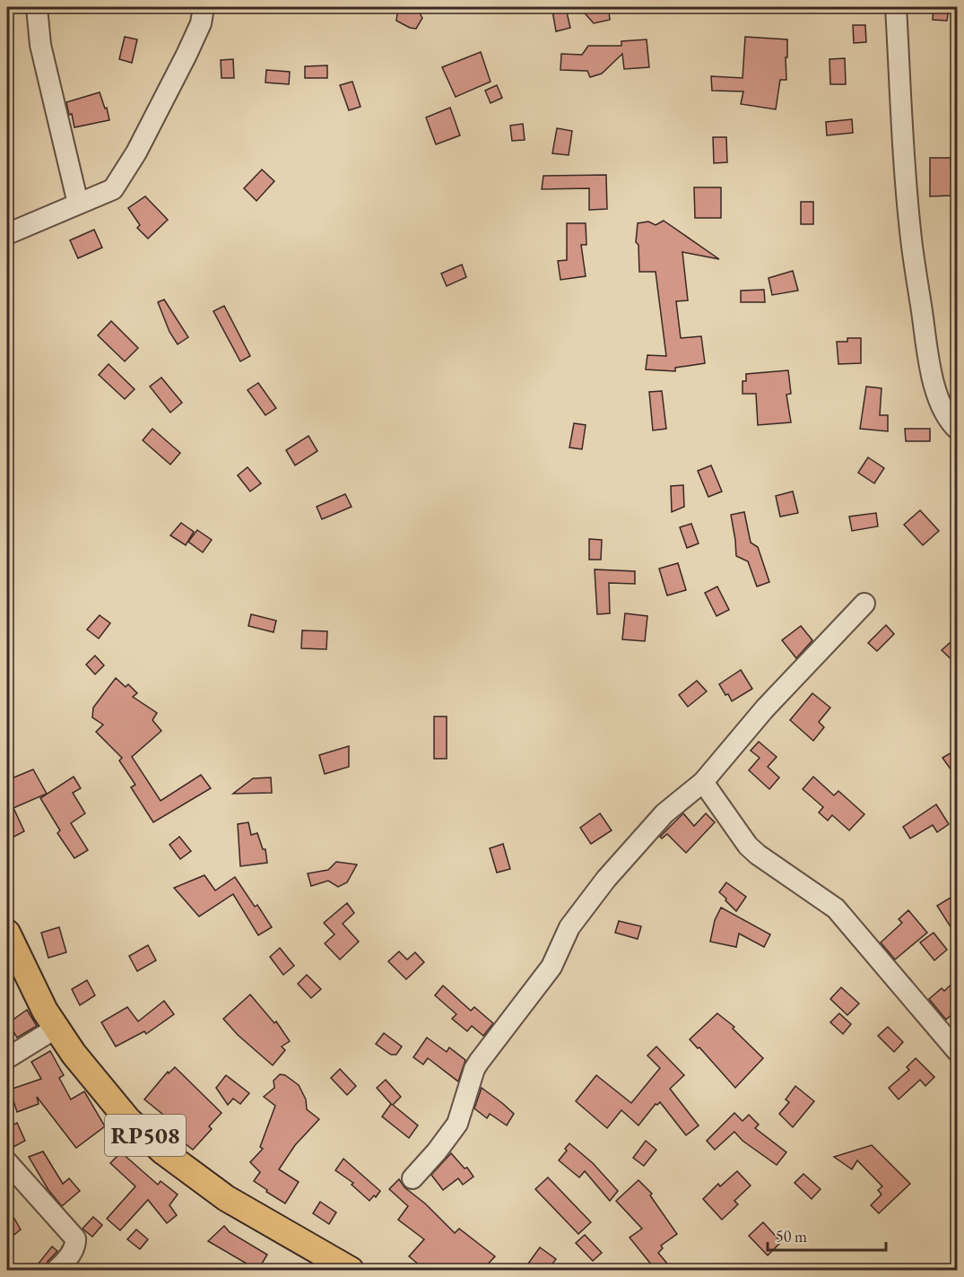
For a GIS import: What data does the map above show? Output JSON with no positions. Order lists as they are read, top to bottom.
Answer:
{
  "streets": {
    "main road": ["RP508"]
  },
  "scale_bar": "50 m"
}
